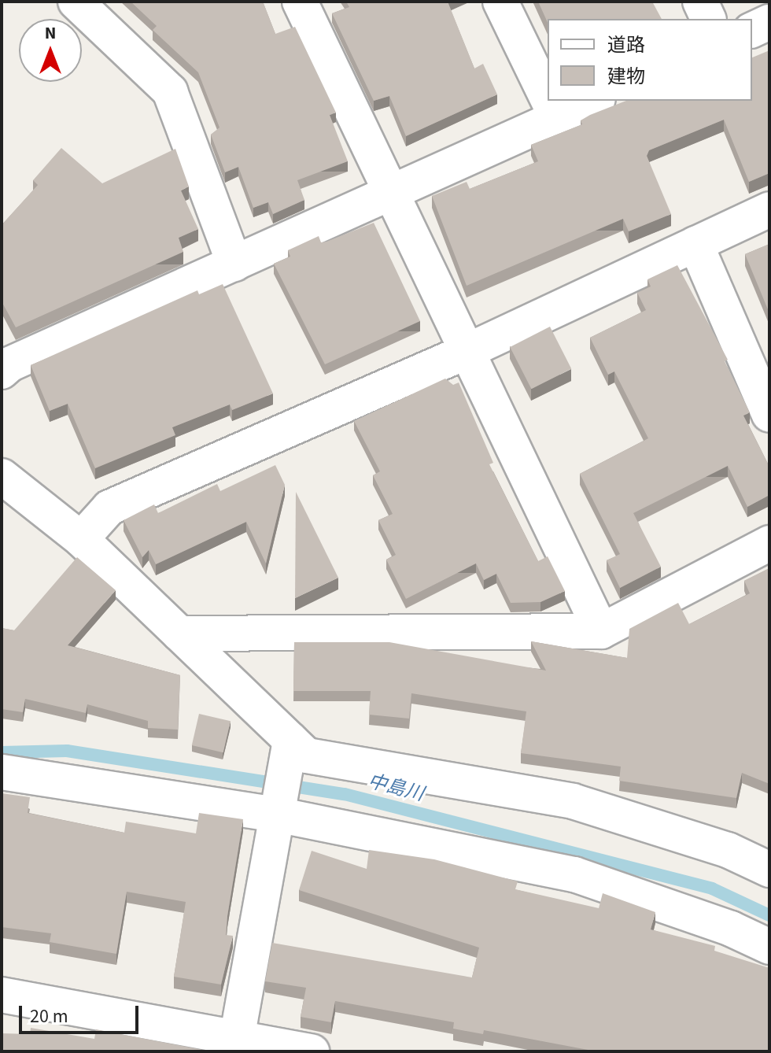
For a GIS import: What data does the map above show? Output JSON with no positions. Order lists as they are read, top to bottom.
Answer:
{
  "water": ["中島川"],
  "legend": ["道路", "建物"],
  "scale_bar": "20 m",
  "north": "top"
}
